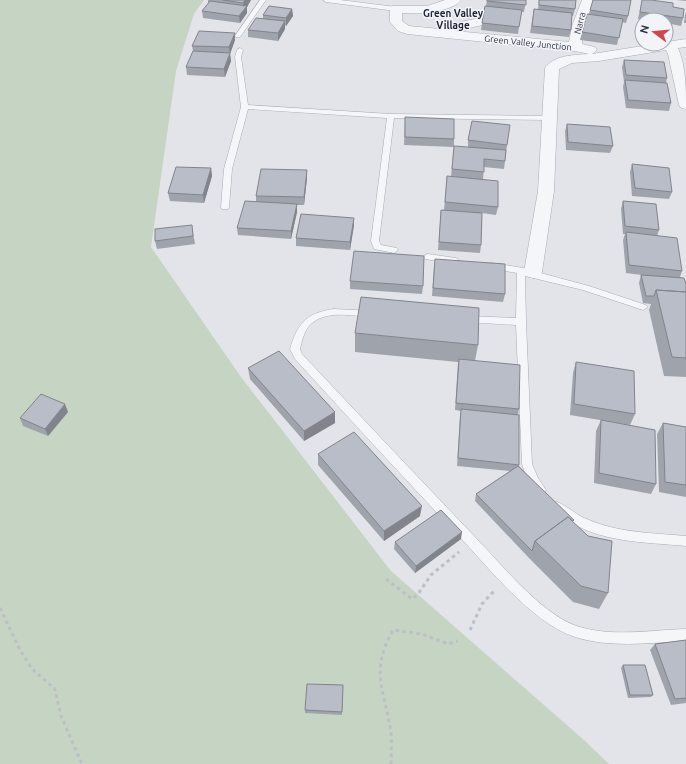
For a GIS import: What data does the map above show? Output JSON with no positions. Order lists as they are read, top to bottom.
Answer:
{
  "streets": {
    "street": ["Narra", "Green Valley Junction"]
  },
  "crossings": [
    ["Narra", "Green Valley Junction"]
  ],
  "districts": ["Green Valley Village"],
  "north": "left"
}
